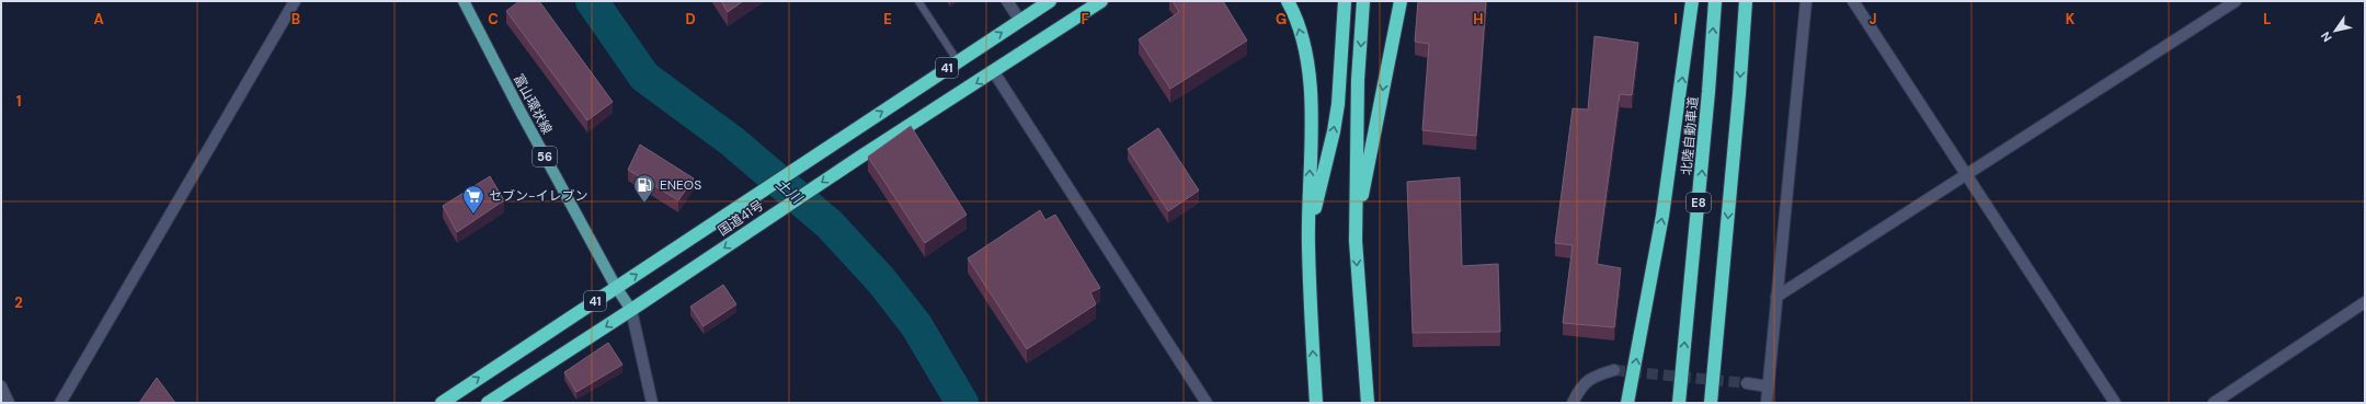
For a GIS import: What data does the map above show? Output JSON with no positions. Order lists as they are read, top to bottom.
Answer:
{
  "streets": {
    "highway": [
      "41",
      "北陸自動車道",
      "E8",
      "国道41号"
    ],
    "main road": ["富山環状線", "56"]
  },
  "crossings": [
    ["富山環状線", "国道41号"]
  ],
  "water": ["土川"],
  "places": {
    "fuel station": ["ENEOS"],
    "supermarket": ["セブン-イレブン"]
  },
  "north": "bottom left",
  "grid": {
    "columns": [
      "A",
      "B",
      "C",
      "D",
      "E",
      "F",
      "G",
      "H",
      "I",
      "J",
      "K",
      "L"
    ],
    "rows": ["1", "2"]
  }
}
